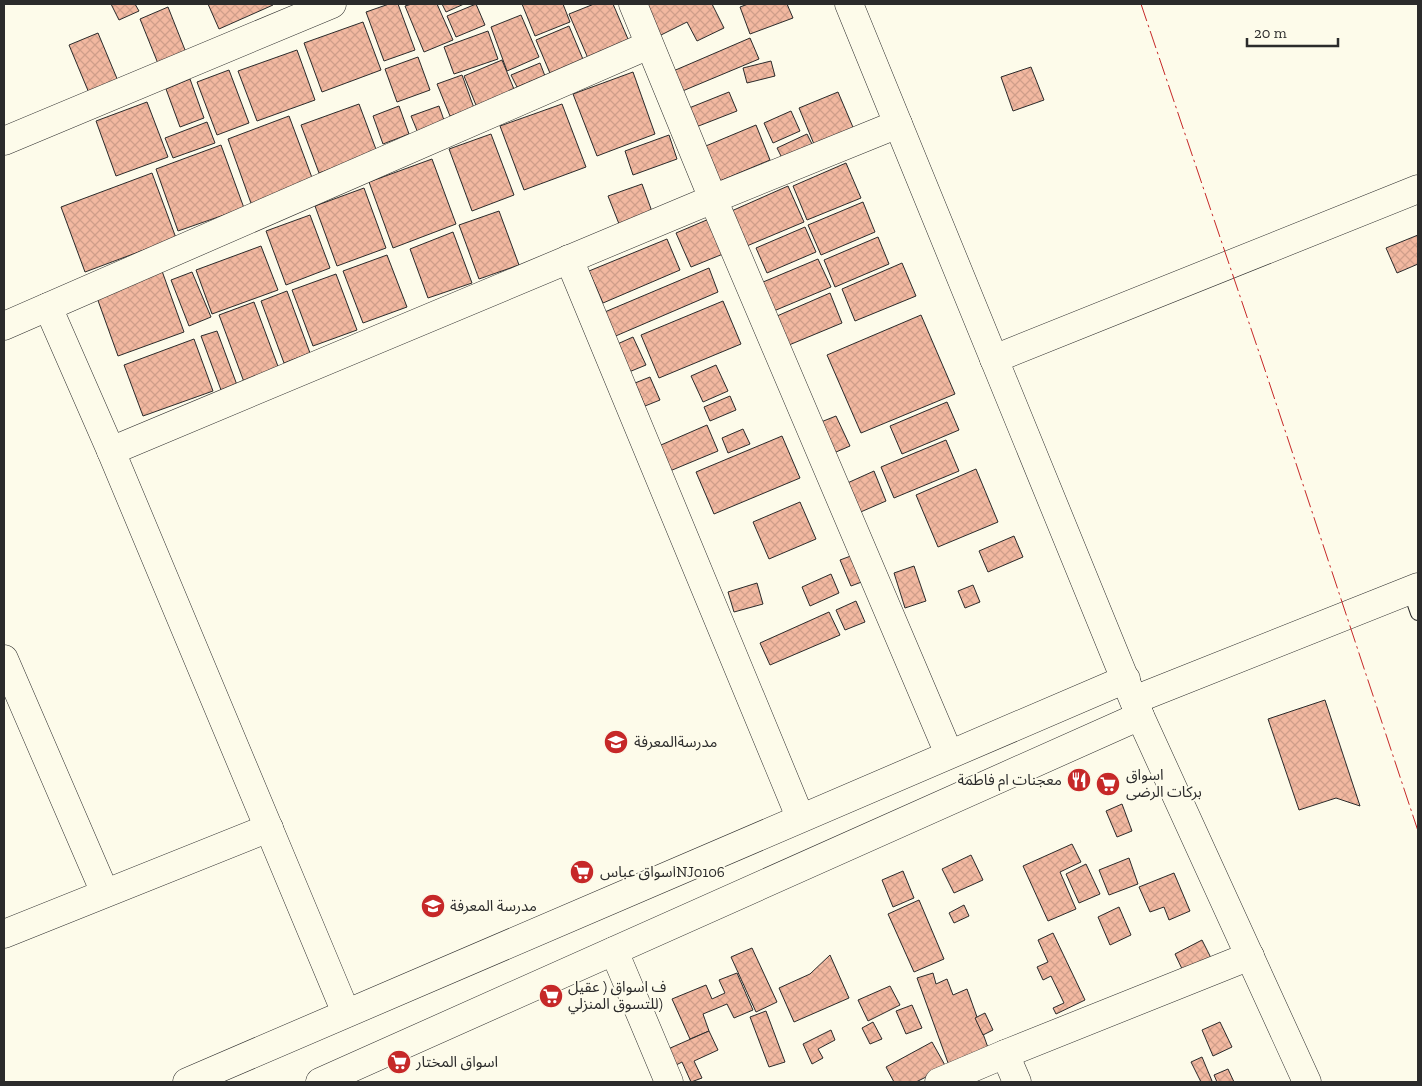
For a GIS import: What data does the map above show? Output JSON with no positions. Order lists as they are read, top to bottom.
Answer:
{
  "places": {
    "school or university": ["مدرسةالمعرفة", "مدرسة المعرفة"],
    "restaurant": ["معجنات ام فاطمة"],
    "supermarket": [
      "اسواق بركات الرضى",
      "اسواق عباسNJ0106",
      "ف اسواق ( عقيل للتسوق المنزلي)",
      "اسواق المختار"
    ]
  },
  "scale_bar": "20 m"
}
